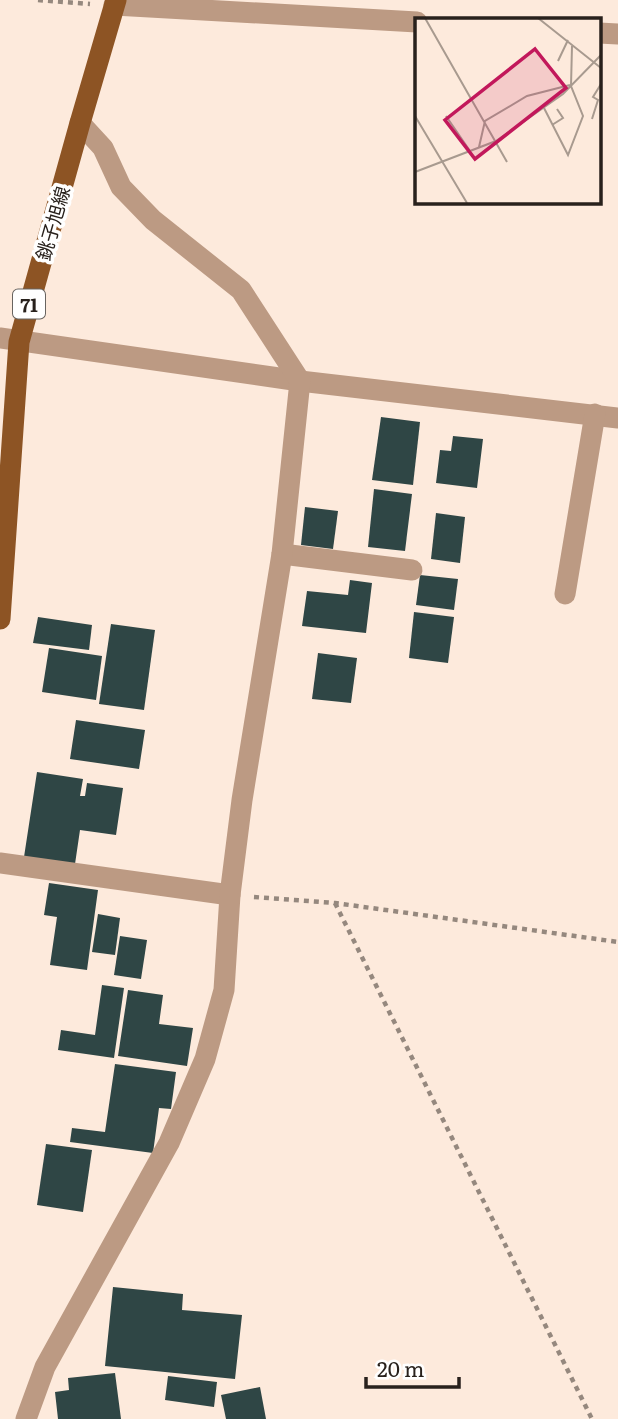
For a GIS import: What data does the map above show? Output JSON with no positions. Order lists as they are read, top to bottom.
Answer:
{
  "streets": {
    "main road": ["銚子旭線", "71"]
  },
  "scale_bar": "20 m"
}
